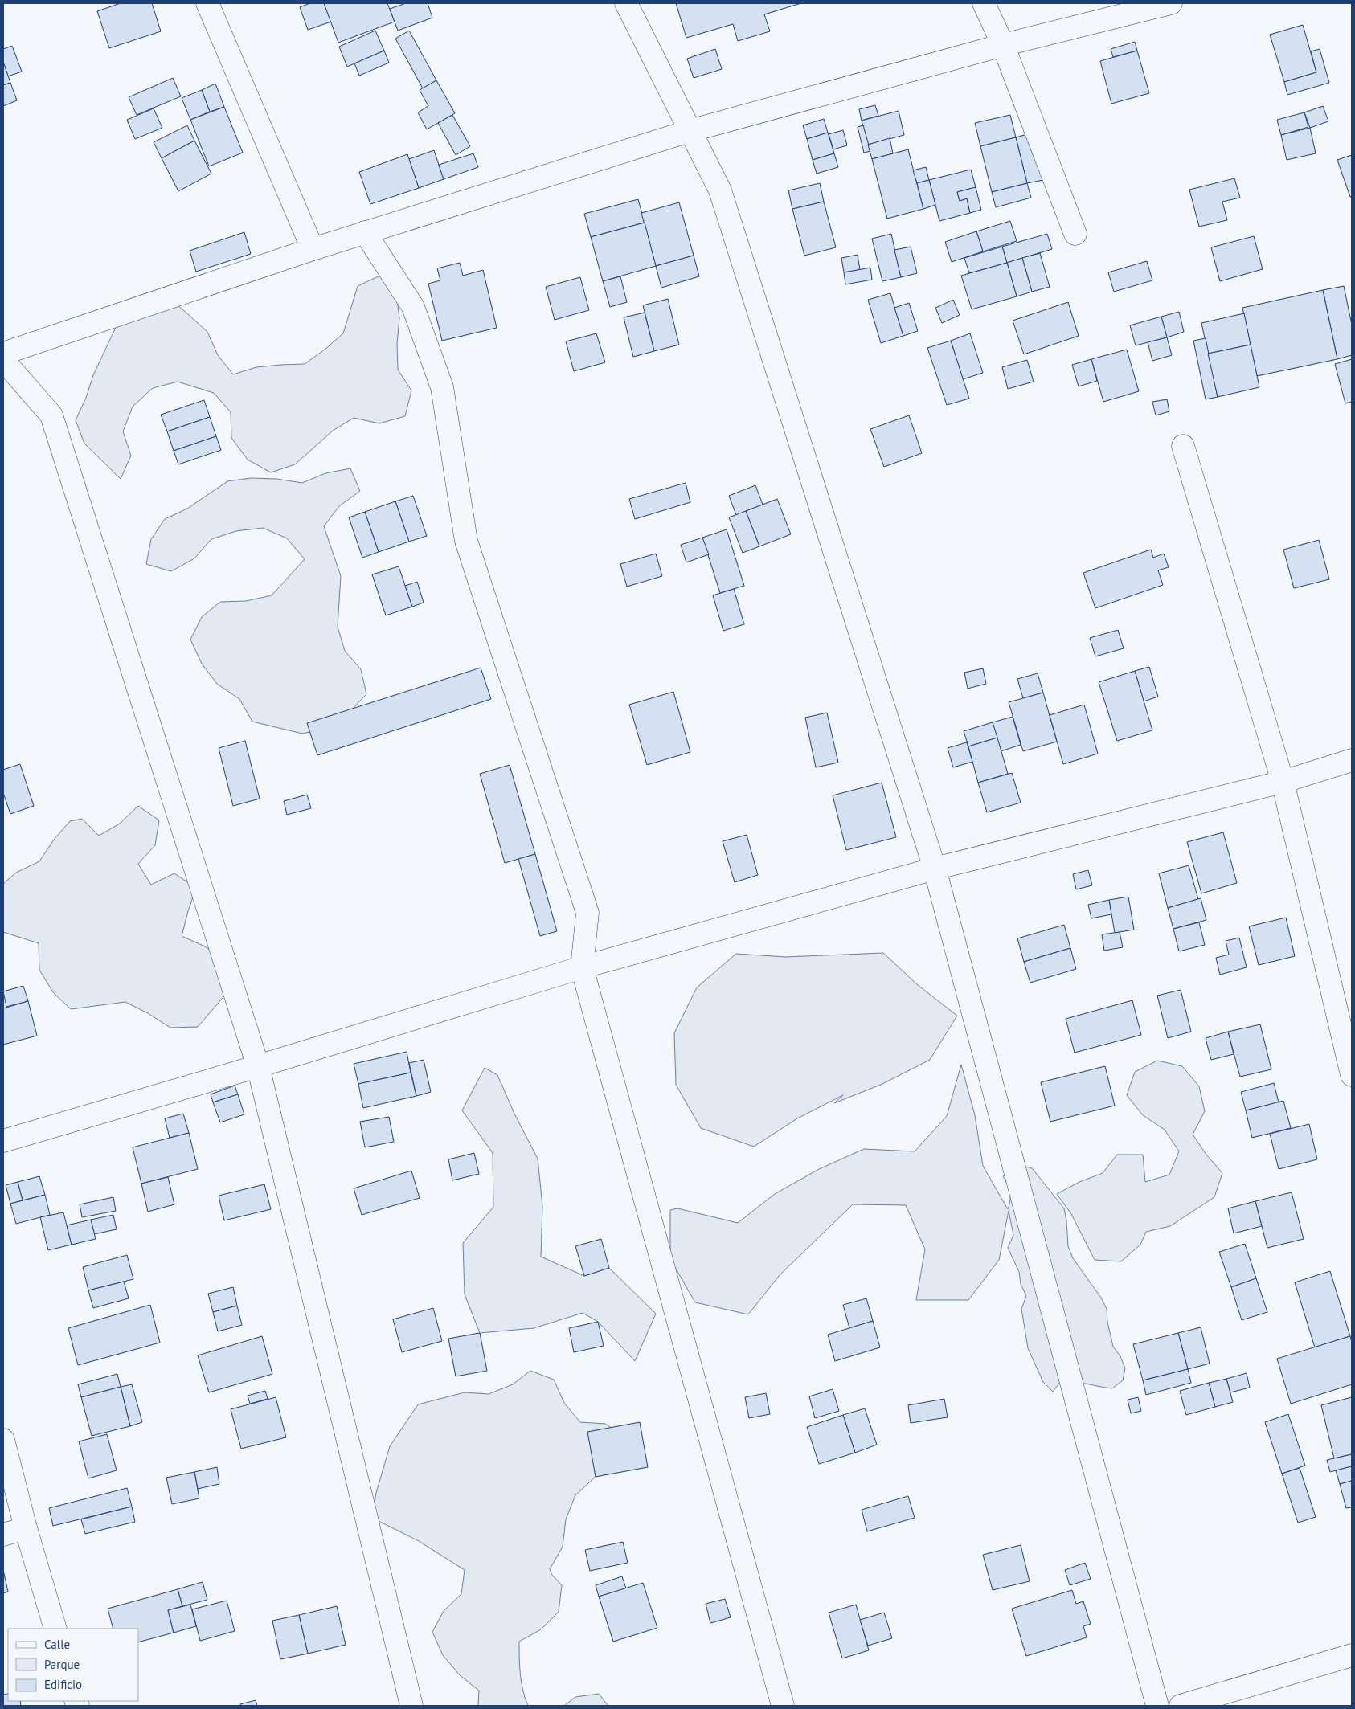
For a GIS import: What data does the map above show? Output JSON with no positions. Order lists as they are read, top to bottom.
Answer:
{
  "legend": ["Calle", "Parque", "Edificio"]
}
